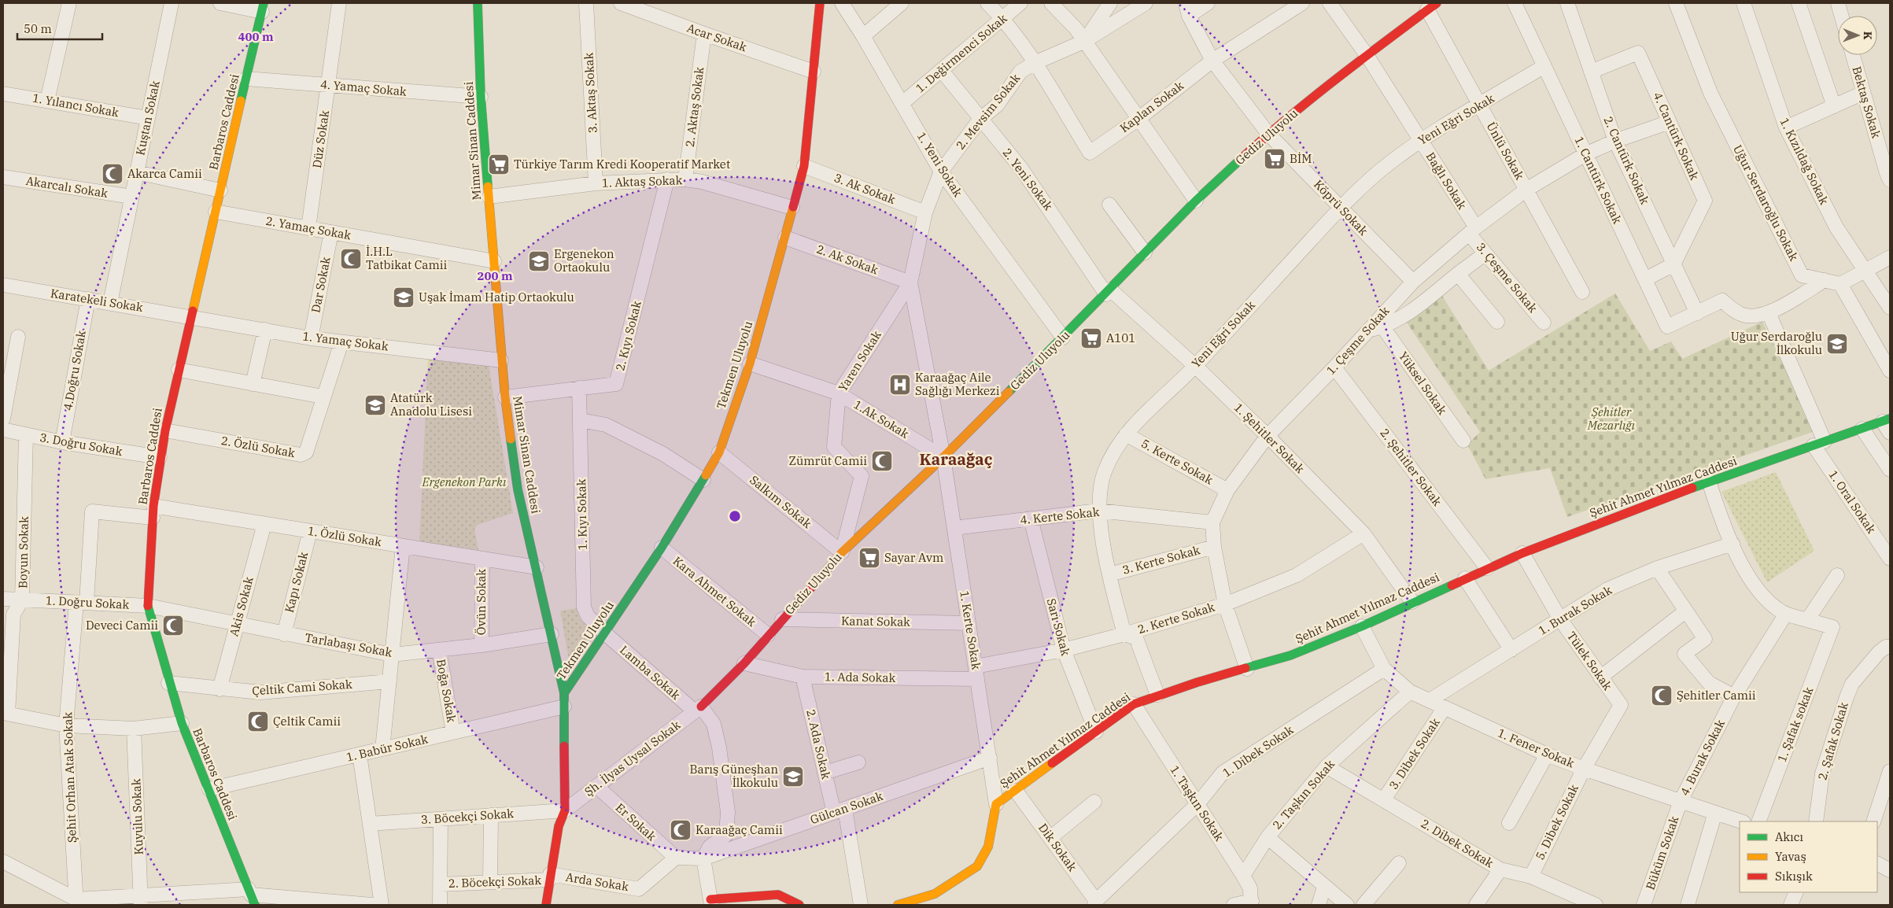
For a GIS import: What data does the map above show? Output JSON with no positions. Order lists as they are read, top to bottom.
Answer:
{
  "streets": {
    "street": [
      "Acar Sokak",
      "1. Değirmenci Sokak",
      "4. Yamaç Sokak",
      "3. Aktaş Sokak",
      "Bektaş Sokak",
      "1. Yılancı Sokak",
      "2. Aktaş Sokak",
      "Kaplan Sokak",
      "2. Mevsim Sokak",
      "Kuştan Sokak",
      "Yeni Eğri Sokak",
      "Barbaros Caddesi",
      "4. Cantürk Sokak",
      "Gediz Uluyolu",
      "Düz Sokak",
      "Mimar Sinan Caddesi",
      "Ünlü Sokak",
      "2. Cantürk Sokak",
      "1. Kızıldağ Sokak",
      "1. Yeni Sokak",
      "2. Yeni Sokak",
      "1. Cantürk Sokak",
      "Bağlı Sokak",
      "1. Aktaş Sokak",
      "Akarcalı Sokak",
      "3. Ak Sokak",
      "Uğur Serdaroğlu Sokak",
      "Köprü Sokak",
      "2. Yamaç Sokak",
      "2. Ak Sokak",
      "3. Çeşme Sokak",
      "Dar Sokak",
      "Karatekeli Sokak",
      "2. Kıyı Sokak",
      "1. Çeşme Sokak",
      "1. Yamaç Sokak",
      "Yaren Sokak",
      "Tekmen Uluyolu",
      "4.Doğru Sokak",
      "Yüksel Sokak",
      "1.Ak Sokak",
      "1. Şehitler Sokak",
      "3. Doğru Sokak",
      "2. Özlü Sokak",
      "5. Kerte Sokak",
      "2. Şehitler Sokak",
      "Şehit Ahmet Yılmaz Caddesi",
      "Salkım Sokak",
      "1. Oral Sokak",
      "1. Kıyı Sokak",
      "4. Kerte Sokak",
      "1. Özlü Sokak",
      "Boyun Sokak",
      "3. Kerte Sokak",
      "Kapı Sokak",
      "Kara Ahmet Sokak",
      "Övün Sokak",
      "1. Doğru Sokak",
      "Akis Sokak",
      "1. Burak Sokak",
      "2. Kerte Sokak",
      "Kanat Sokak",
      "Sarı Sokak",
      "1. Kerte Sokak",
      "Tarlabaşı Sokak",
      "Tülek Sokak",
      "Lamba Sokak",
      "1. Ada Sokak",
      "Çeltik Cami Sokak",
      "Boğa Sokak",
      "1. Şafak sokak",
      "2. Şafak Sokak",
      "2. Ada Sokak",
      "1. Babür Sokak",
      "1. Fener Sokak",
      "1. Dibek Sokak",
      "3. Dibek Sokak",
      "4. Burak Sokak",
      "Şh. İlyas Uysal Sokak",
      "Şehit Orhan Atak Sokak",
      "2. Taşkın Sokak",
      "1. Taşkın Sokak",
      "Gülcan Sokak",
      "Kuyulu Sokak",
      "3. Böcekçi Sokak",
      "Er Sokak",
      "5. Dibek Sokak",
      "2. Dibek Sokak",
      "Dik Sokak",
      "Büküm Sokak",
      "2. Böcekçi Sokak",
      "Arda Sokak"
    ]
  },
  "crossings": [
    ["Acar Sokak", "2. Aktaş Sokak"],
    ["Acar Sokak", "Tekmen Uluyolu"],
    ["1. Değirmenci Sokak", "1. Yeni Sokak"],
    ["1. Değirmenci Sokak", "2. Yeni Sokak"],
    ["4. Yamaç Sokak", "Barbaros Caddesi"],
    ["4. Yamaç Sokak", "Düz Sokak"],
    ["4. Yamaç Sokak", "Mimar Sinan Caddesi"],
    ["3. Aktaş Sokak", "1. Aktaş Sokak"],
    ["1. Yılancı Sokak", "Kuştan Sokak"],
    ["2. Aktaş Sokak", "1. Aktaş Sokak"],
    ["Kaplan Sokak", "2. Mevsim Sokak"],
    ["Kaplan Sokak", "Köprü Sokak"],
    ["2. Mevsim Sokak", "1. Yeni Sokak"],
    ["2. Mevsim Sokak", "2. Yeni Sokak"],
    ["2. Mevsim Sokak", "3. Ak Sokak"],
    ["2. Mevsim Sokak", "2. Ak Sokak"],
    ["2. Mevsim Sokak", "Yaren Sokak"],
    ["2. Mevsim Sokak", "1. Kerte Sokak"],
    ["Kuştan Sokak", "Akarcalı Sokak"],
    ["Kuştan Sokak", "Karatekeli Sokak"],
    ["Yeni Eğri Sokak", "Ünlü Sokak"],
    ["Yeni Eğri Sokak", "1. Cantürk Sokak"],
    ["Yeni Eğri Sokak", "Bağlı Sokak"],
    ["Yeni Eğri Sokak", "Köprü Sokak"],
    ["Yeni Eğri Sokak", "1. Şehitler Sokak"],
    ["Yeni Eğri Sokak", "5. Kerte Sokak"],
    ["Yeni Eğri Sokak", "4. Kerte Sokak"],
    ["Yeni Eğri Sokak", "3. Kerte Sokak"],
    ["Yeni Eğri Sokak", "2. Kerte Sokak"],
    ["Barbaros Caddesi", "2. Yamaç Sokak"],
    ["Barbaros Caddesi", "Karatekeli Sokak"],
    ["Barbaros Caddesi", "1. Yamaç Sokak"],
    ["Barbaros Caddesi", "3. Doğru Sokak"],
    ["Barbaros Caddesi", "2. Özlü Sokak"],
    ["Barbaros Caddesi", "1. Özlü Sokak"],
    ["Barbaros Caddesi", "1. Doğru Sokak"],
    ["Barbaros Caddesi", "Tarlabaşı Sokak"],
    ["Barbaros Caddesi", "Çeltik Cami Sokak"],
    ["Barbaros Caddesi", "1. Babür Sokak"],
    ["Barbaros Caddesi", "Şehit Orhan Atak Sokak"],
    ["4. Cantürk Sokak", "2. Cantürk Sokak"],
    ["4. Cantürk Sokak", "1. Çeşme Sokak"],
    ["Gediz Uluyolu", "Ünlü Sokak"],
    ["Gediz Uluyolu", "1. Yeni Sokak"],
    ["Gediz Uluyolu", "2. Yeni Sokak"],
    ["Gediz Uluyolu", "Bağlı Sokak"],
    ["Gediz Uluyolu", "Köprü Sokak"],
    ["Gediz Uluyolu", "Yaren Sokak"],
    ["Gediz Uluyolu", "1.Ak Sokak"],
    ["Gediz Uluyolu", "1. Şehitler Sokak"],
    ["Gediz Uluyolu", "Salkım Sokak"],
    ["Gediz Uluyolu", "Kara Ahmet Sokak"],
    ["Gediz Uluyolu", "Kanat Sokak"],
    ["Gediz Uluyolu", "1. Kerte Sokak"],
    ["Gediz Uluyolu", "Lamba Sokak"],
    ["Gediz Uluyolu", "1. Ada Sokak"],
    ["Gediz Uluyolu", "Şh. İlyas Uysal Sokak"],
    ["Düz Sokak", "2. Yamaç Sokak"],
    ["Mimar Sinan Caddesi", "1. Aktaş Sokak"],
    ["Mimar Sinan Caddesi", "2. Yamaç Sokak"],
    ["Mimar Sinan Caddesi", "2. Kıyı Sokak"],
    ["Mimar Sinan Caddesi", "1. Yamaç Sokak"],
    ["Mimar Sinan Caddesi", "Tekmen Uluyolu"],
    ["Mimar Sinan Caddesi", "1. Özlü Sokak"],
    ["Mimar Sinan Caddesi", "Tarlabaşı Sokak"],
    ["Mimar Sinan Caddesi", "1. Babür Sokak"],
    ["Mimar Sinan Caddesi", "Şh. İlyas Uysal Sokak"],
    ["Mimar Sinan Caddesi", "3. Böcekçi Sokak"],
    ["Mimar Sinan Caddesi", "2. Böcekçi Sokak"],
    ["Mimar Sinan Caddesi", "Arda Sokak"],
    ["Ünlü Sokak", "1. Çeşme Sokak"],
    ["2. Cantürk Sokak", "1. Cantürk Sokak"],
    ["2. Cantürk Sokak", "1. Çeşme Sokak"],
    ["2. Yeni Sokak", "1. Şehitler Sokak"],
    ["1. Cantürk Sokak", "1. Çeşme Sokak"],
    ["Bağlı Sokak", "3. Çeşme Sokak"],
    ["Bağlı Sokak", "1. Çeşme Sokak"],
    ["1. Aktaş Sokak", "2. Kıyı Sokak"],
    ["1. Aktaş Sokak", "Tekmen Uluyolu"],
    ["3. Ak Sokak", "Tekmen Uluyolu"],
    ["Köprü Sokak", "1. Çeşme Sokak"],
    ["2. Yamaç Sokak", "Dar Sokak"],
    ["2. Ak Sokak", "Yaren Sokak"],
    ["2. Ak Sokak", "Tekmen Uluyolu"],
    ["2. Ak Sokak", "1. Kerte Sokak"],
    ["3. Çeşme Sokak", "1. Çeşme Sokak"],
    ["Dar Sokak", "1. Yamaç Sokak"],
    ["Karatekeli Sokak", "1. Yamaç Sokak"],
    ["Karatekeli Sokak", "4.Doğru Sokak"],
    ["2. Kıyı Sokak", "1. Kıyı Sokak"],
    ["1. Çeşme Sokak", "1. Şehitler Sokak"],
    ["1. Çeşme Sokak", "5. Kerte Sokak"],
    ["1. Çeşme Sokak", "2. Şehitler Sokak"],
    ["1. Çeşme Sokak", "Şehit Ahmet Yılmaz Caddesi"],
    ["1. Çeşme Sokak", "4. Kerte Sokak"],
    ["1. Çeşme Sokak", "3. Kerte Sokak"],
    ["1. Çeşme Sokak", "2. Kerte Sokak"],
    ["1. Yamaç Sokak", "2. Özlü Sokak"],
    ["Yaren Sokak", "1.Ak Sokak"],
    ["Yaren Sokak", "Salkım Sokak"],
    ["Yaren Sokak", "1. Kerte Sokak"],
    ["Tekmen Uluyolu", "1.Ak Sokak"],
    ["Tekmen Uluyolu", "Salkım Sokak"],
    ["Tekmen Uluyolu", "1. Kıyı Sokak"],
    ["Tekmen Uluyolu", "Kara Ahmet Sokak"],
    ["Tekmen Uluyolu", "Lamba Sokak"],
    ["Tekmen Uluyolu", "1. Babür Sokak"],
    ["4.Doğru Sokak", "3. Doğru Sokak"],
    ["1.Ak Sokak", "1. Kerte Sokak"],
    ["1. Şehitler Sokak", "Şehit Ahmet Yılmaz Caddesi"],
    ["1. Şehitler Sokak", "2. Kerte Sokak"],
    ["3. Doğru Sokak", "Boyun Sokak"],
    ["2. Şehitler Sokak", "Şehit Ahmet Yılmaz Caddesi"],
    ["Şehit Ahmet Yılmaz Caddesi", "1. Oral Sokak"],
    ["Şehit Ahmet Yılmaz Caddesi", "Sarı Sokak"],
    ["Şehit Ahmet Yılmaz Caddesi", "1. Kerte Sokak"],
    ["Şehit Ahmet Yılmaz Caddesi", "Tülek Sokak"],
    ["Şehit Ahmet Yılmaz Caddesi", "1. Fener Sokak"],
    ["Şehit Ahmet Yılmaz Caddesi", "1. Taşkın Sokak"],
    ["Şehit Ahmet Yılmaz Caddesi", "Dik Sokak"],
    ["1. Kıyı Sokak", "Lamba Sokak"],
    ["4. Kerte Sokak", "Sarı Sokak"],
    ["4. Kerte Sokak", "1. Kerte Sokak"],
    ["1. Özlü Sokak", "Kapı Sokak"],
    ["1. Özlü Sokak", "Övün Sokak"],
    ["1. Özlü Sokak", "Akis Sokak"],
    ["1. Özlü Sokak", "Şehit Orhan Atak Sokak"],
    ["Boyun Sokak", "1. Doğru Sokak"],
    ["Kapı Sokak", "Tarlabaşı Sokak"],
    ["Övün Sokak", "Tarlabaşı Sokak"],
    ["1. Doğru Sokak", "Tarlabaşı Sokak"],
    ["1. Doğru Sokak", "Şehit Orhan Atak Sokak"],
    ["Akis Sokak", "Tarlabaşı Sokak"],
    ["Akis Sokak", "Çeltik Cami Sokak"],
    ["1. Burak Sokak", "Tülek Sokak"],
    ["1. Burak Sokak", "1. Fener Sokak"],
    ["2. Kerte Sokak", "Sarı Sokak"],
    ["2. Kerte Sokak", "1. Kerte Sokak"],
    ["2. Kerte Sokak", "1. Ada Sokak"],
    ["Kanat Sokak", "1. Kerte Sokak"],
    ["1. Kerte Sokak", "1. Ada Sokak"],
    ["1. Kerte Sokak", "Gülcan Sokak"],
    ["Tarlabaşı Sokak", "Boğa Sokak"],
    ["Tülek Sokak", "1. Fener Sokak"],
    ["Tülek Sokak", "5. Dibek Sokak"],
    ["Lamba Sokak", "Şh. İlyas Uysal Sokak"],
    ["1. Ada Sokak", "2. Ada Sokak"],
    ["Boğa Sokak", "1. Babür Sokak"],
    ["2. Ada Sokak", "Gülcan Sokak"],
    ["1. Fener Sokak", "1. Dibek Sokak"],
    ["1. Fener Sokak", "3. Dibek Sokak"],
    ["1. Fener Sokak", "4. Burak Sokak"],
    ["1. Fener Sokak", "2. Taşkın Sokak"],
    ["1. Fener Sokak", "5. Dibek Sokak"],
    ["1. Fener Sokak", "Büküm Sokak"],
    ["1. Dibek Sokak", "1. Taşkın Sokak"],
    ["1. Dibek Sokak", "Dik Sokak"],
    ["3. Dibek Sokak", "2. Dibek Sokak"],
    ["4. Burak Sokak", "Büküm Sokak"],
    ["Şh. İlyas Uysal Sokak", "3. Böcekçi Sokak"],
    ["Şh. İlyas Uysal Sokak", "Er Sokak"],
    ["2. Taşkın Sokak", "1. Taşkın Sokak"],
    ["2. Taşkın Sokak", "2. Dibek Sokak"],
    ["Er Sokak", "Arda Sokak"],
    ["5. Dibek Sokak", "2. Dibek Sokak"],
    ["2. Böcekçi Sokak", "Arda Sokak"]
  ],
  "districts": ["Karaağaç"],
  "parks": ["Şehitler Mezarlığı", "Ergenekon Parkı"],
  "places": {
    "supermarket": [
      "BİM",
      "Türkiye Tarım Kredi Kooperatif Market",
      "A101",
      "Sayar Avm"
    ],
    "mosque": [
      "Akarca Camii",
      "İ.H.L Tatbikat Camii",
      "Zümrüt Camii",
      "Deveci Camii",
      "Şehitler Camii",
      "Çeltik Camii",
      "Karaağaç Camii"
    ],
    "school or university": [
      "Ergenekon Ortaokulu",
      "Uşak İmam Hatip Ortaokulu",
      "Uğur Serdaroğlu İlkokulu",
      "Atatürk Anadolu Lisesi",
      "Barış Güneşhan İlkokulu"
    ],
    "hospital": ["Karaağaç Aile Sağlığı Merkezi"]
  },
  "legend": ["Akıcı", "Yavaş", "Sıkışık"],
  "scale_bar": "50 m",
  "north": "right",
  "rings": ["400 m", "200 m"]
}
